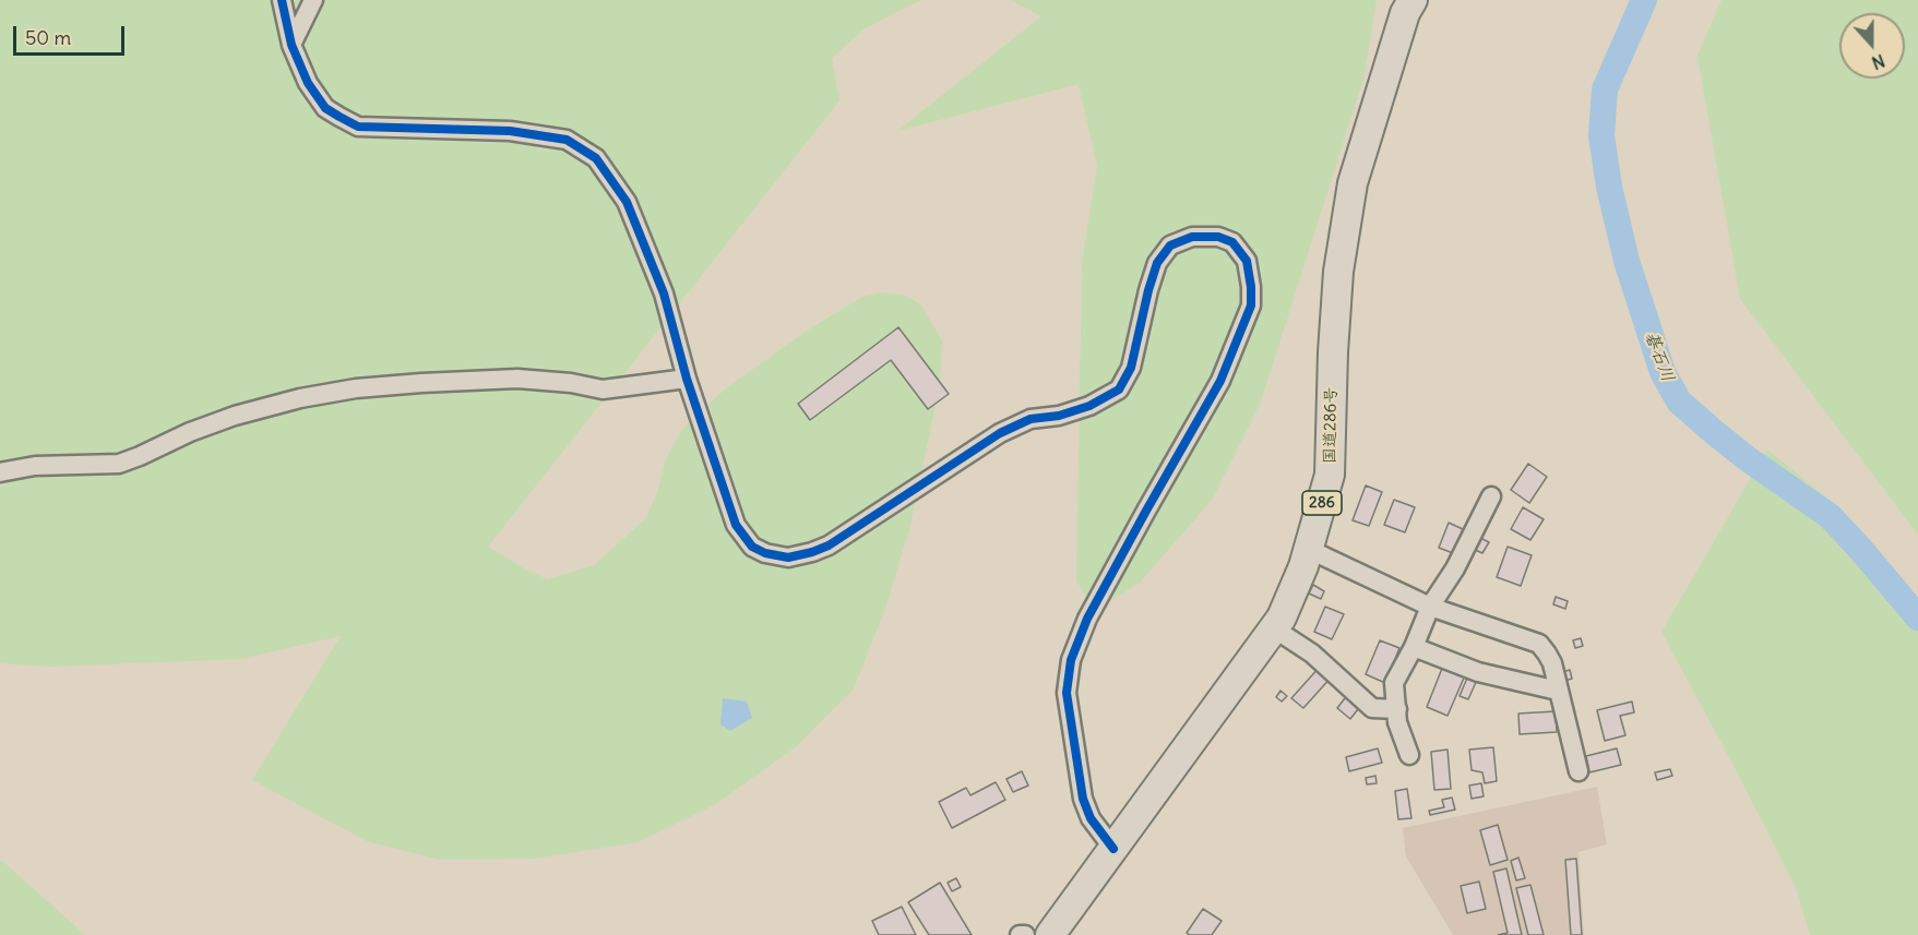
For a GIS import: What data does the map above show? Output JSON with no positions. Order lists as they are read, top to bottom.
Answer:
{
  "streets": {
    "highway": ["国道286号", "286"]
  },
  "water": ["碁石川"],
  "scale_bar": "50 m",
  "north": "bottom"
}
